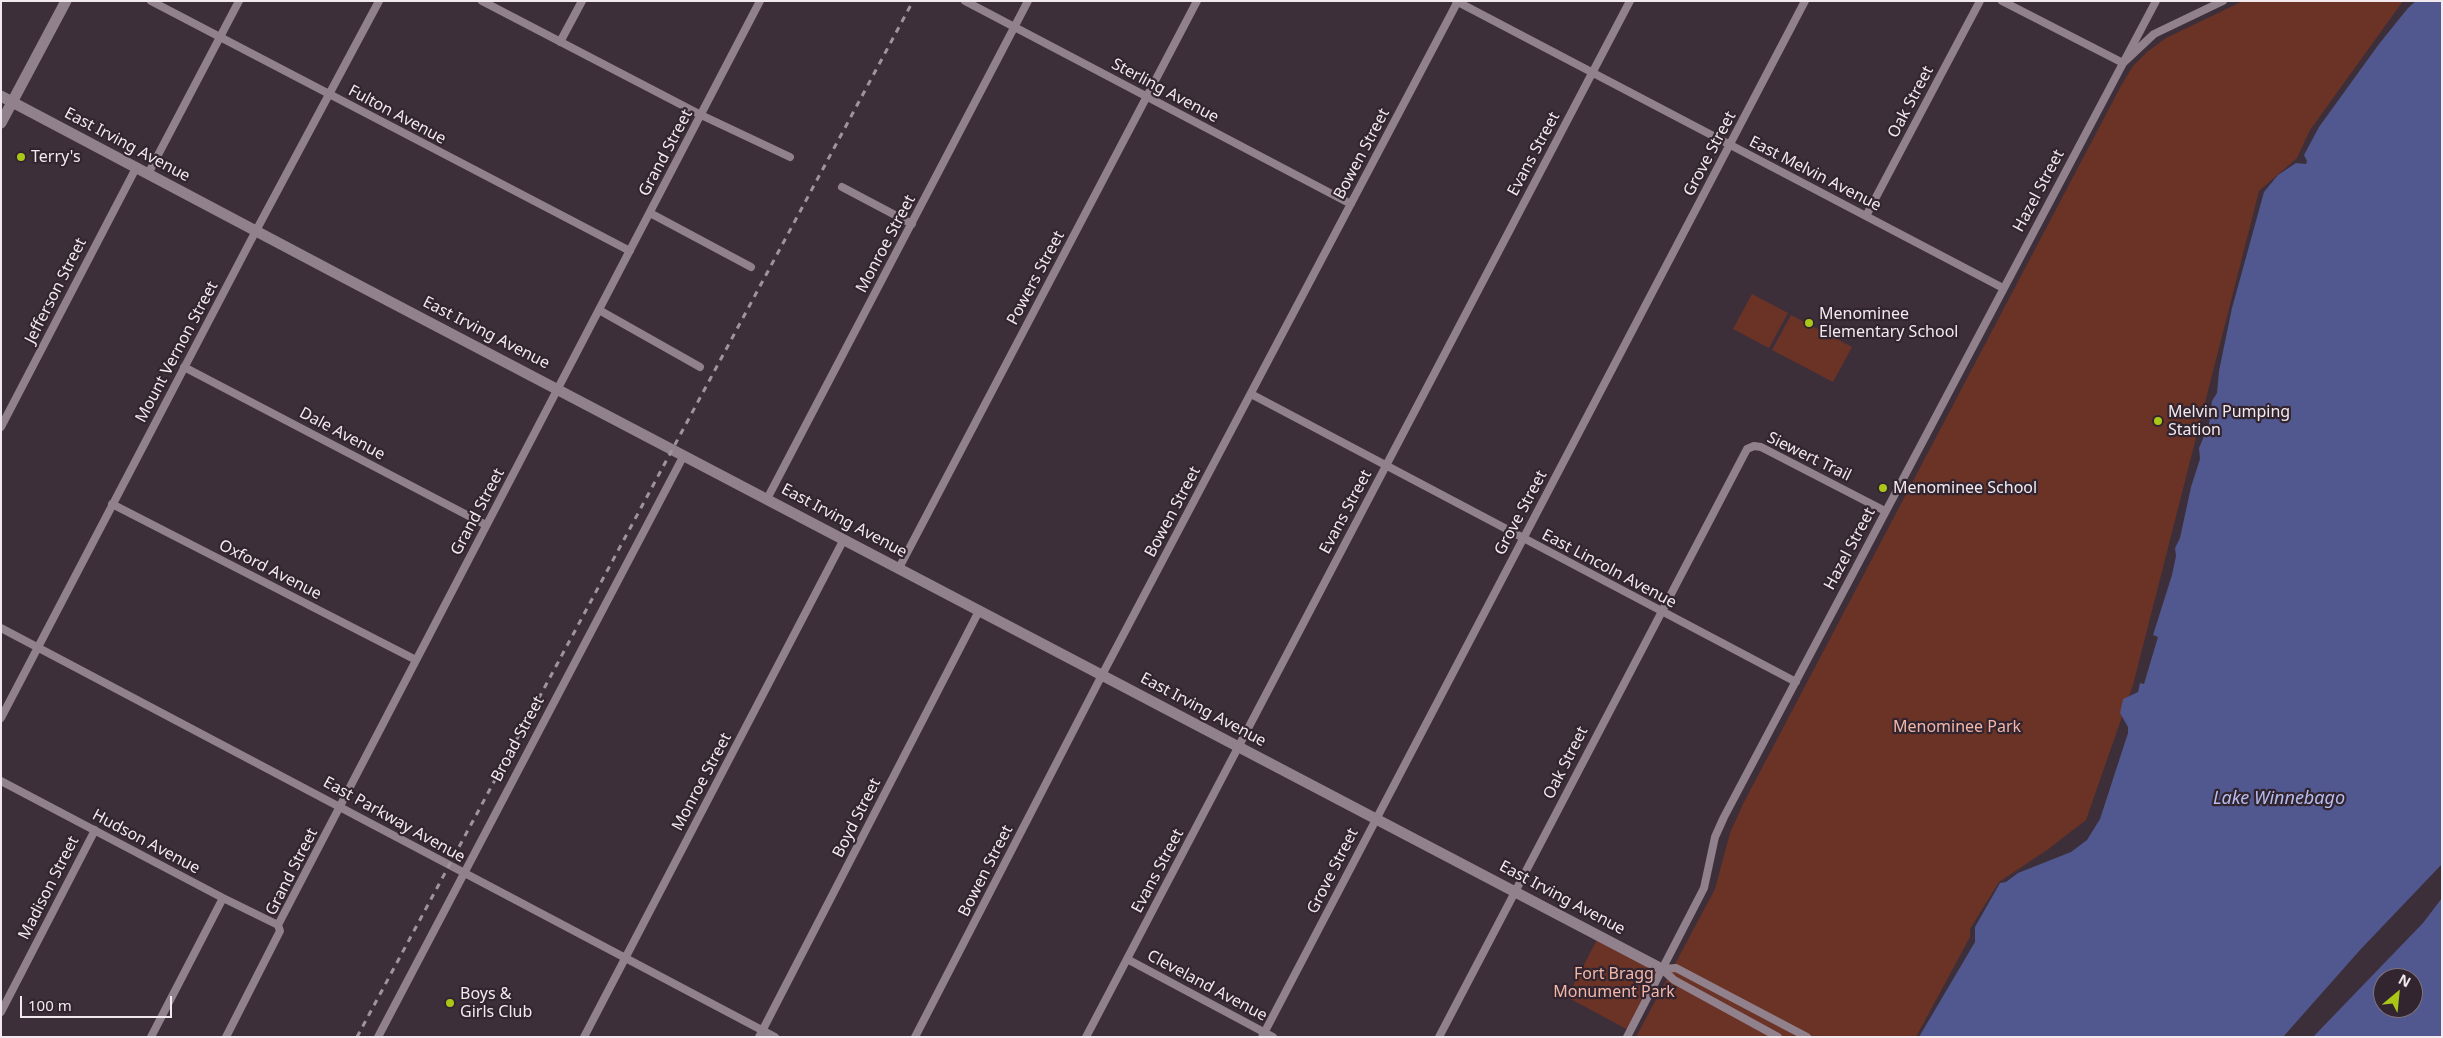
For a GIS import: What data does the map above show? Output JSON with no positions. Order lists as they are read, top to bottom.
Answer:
{
  "streets": {
    "street": [
      "Sterling Avenue",
      "Oak Street",
      "Fulton Avenue",
      "East Irving Avenue",
      "Grand Street",
      "Bowen Street",
      "Evans Street",
      "Grove Street",
      "East Melvin Avenue",
      "Hazel Street",
      "Monroe Street",
      "Powers Street",
      "Jefferson Street",
      "Mount Vernon Street",
      "Dale Avenue",
      "Siewert Trail",
      "East Lincoln Avenue",
      "Oxford Avenue",
      "Broad Street",
      "Boyd Street",
      "East Parkway Avenue",
      "Hudson Avenue",
      "Madison Street",
      "Cleveland Avenue"
    ]
  },
  "crossings": [
    ["Sterling Avenue", "Bowen Street"],
    ["Sterling Avenue", "Monroe Street"],
    ["Sterling Avenue", "Powers Street"],
    ["Oak Street", "East Irving Avenue"],
    ["Oak Street", "East Melvin Avenue"],
    ["Oak Street", "Siewert Trail"],
    ["Oak Street", "East Lincoln Avenue"],
    ["Fulton Avenue", "Grand Street"],
    ["Fulton Avenue", "Mount Vernon Street"],
    ["East Irving Avenue", "Grand Street"],
    ["East Irving Avenue", "Bowen Street"],
    ["East Irving Avenue", "Evans Street"],
    ["East Irving Avenue", "Grove Street"],
    ["East Irving Avenue", "Hazel Street"],
    ["East Irving Avenue", "Monroe Street"],
    ["East Irving Avenue", "Powers Street"],
    ["East Irving Avenue", "Jefferson Street"],
    ["East Irving Avenue", "Mount Vernon Street"],
    ["East Irving Avenue", "Broad Street"],
    ["East Irving Avenue", "Boyd Street"],
    ["Grand Street", "Dale Avenue"],
    ["Grand Street", "Oxford Avenue"],
    ["Grand Street", "East Parkway Avenue"],
    ["Grand Street", "Hudson Avenue"],
    ["Bowen Street", "East Melvin Avenue"],
    ["Bowen Street", "East Lincoln Avenue"],
    ["Evans Street", "East Melvin Avenue"],
    ["Evans Street", "East Lincoln Avenue"],
    ["Evans Street", "Cleveland Avenue"],
    ["Grove Street", "East Melvin Avenue"],
    ["Grove Street", "East Lincoln Avenue"],
    ["Grove Street", "Cleveland Avenue"],
    ["East Melvin Avenue", "Hazel Street"],
    ["Hazel Street", "Siewert Trail"],
    ["Hazel Street", "East Lincoln Avenue"],
    ["Monroe Street", "East Parkway Avenue"],
    ["Mount Vernon Street", "Dale Avenue"],
    ["Mount Vernon Street", "Oxford Avenue"],
    ["Mount Vernon Street", "East Parkway Avenue"],
    ["Broad Street", "East Parkway Avenue"],
    ["Boyd Street", "East Parkway Avenue"],
    ["Hudson Avenue", "Madison Street"]
  ],
  "water": ["Lake Winnebago"],
  "parks": ["Menominee Park", "Fort Bragg Monument Park"],
  "places": [
    "Terry's",
    "Menominee Elementary School",
    "Melvin Pumping Station",
    "Menominee School",
    "Boys & Girls Club"
  ],
  "scale_bar": "100 m",
  "north": "top right"
}
